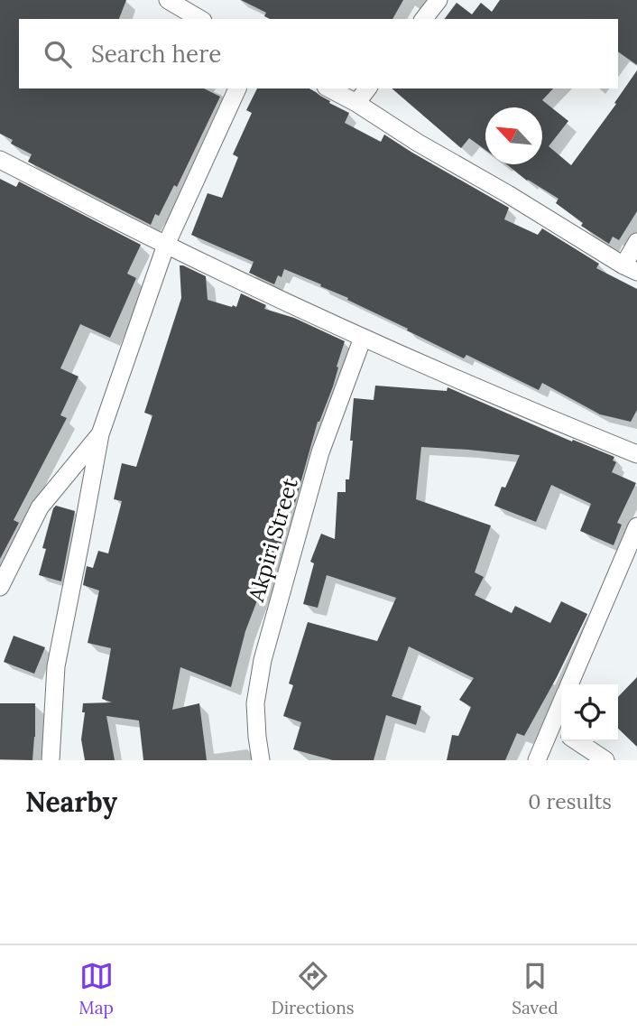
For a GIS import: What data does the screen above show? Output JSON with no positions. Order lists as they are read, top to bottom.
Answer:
{
  "streets": {
    "street": ["Akpiri Street"]
  },
  "north": "top left",
  "page": {
    "search": "Search here",
    "heading": ["Nearby", "0 results"],
    "nav": ["Map", "Directions", "Saved"]
  }
}
